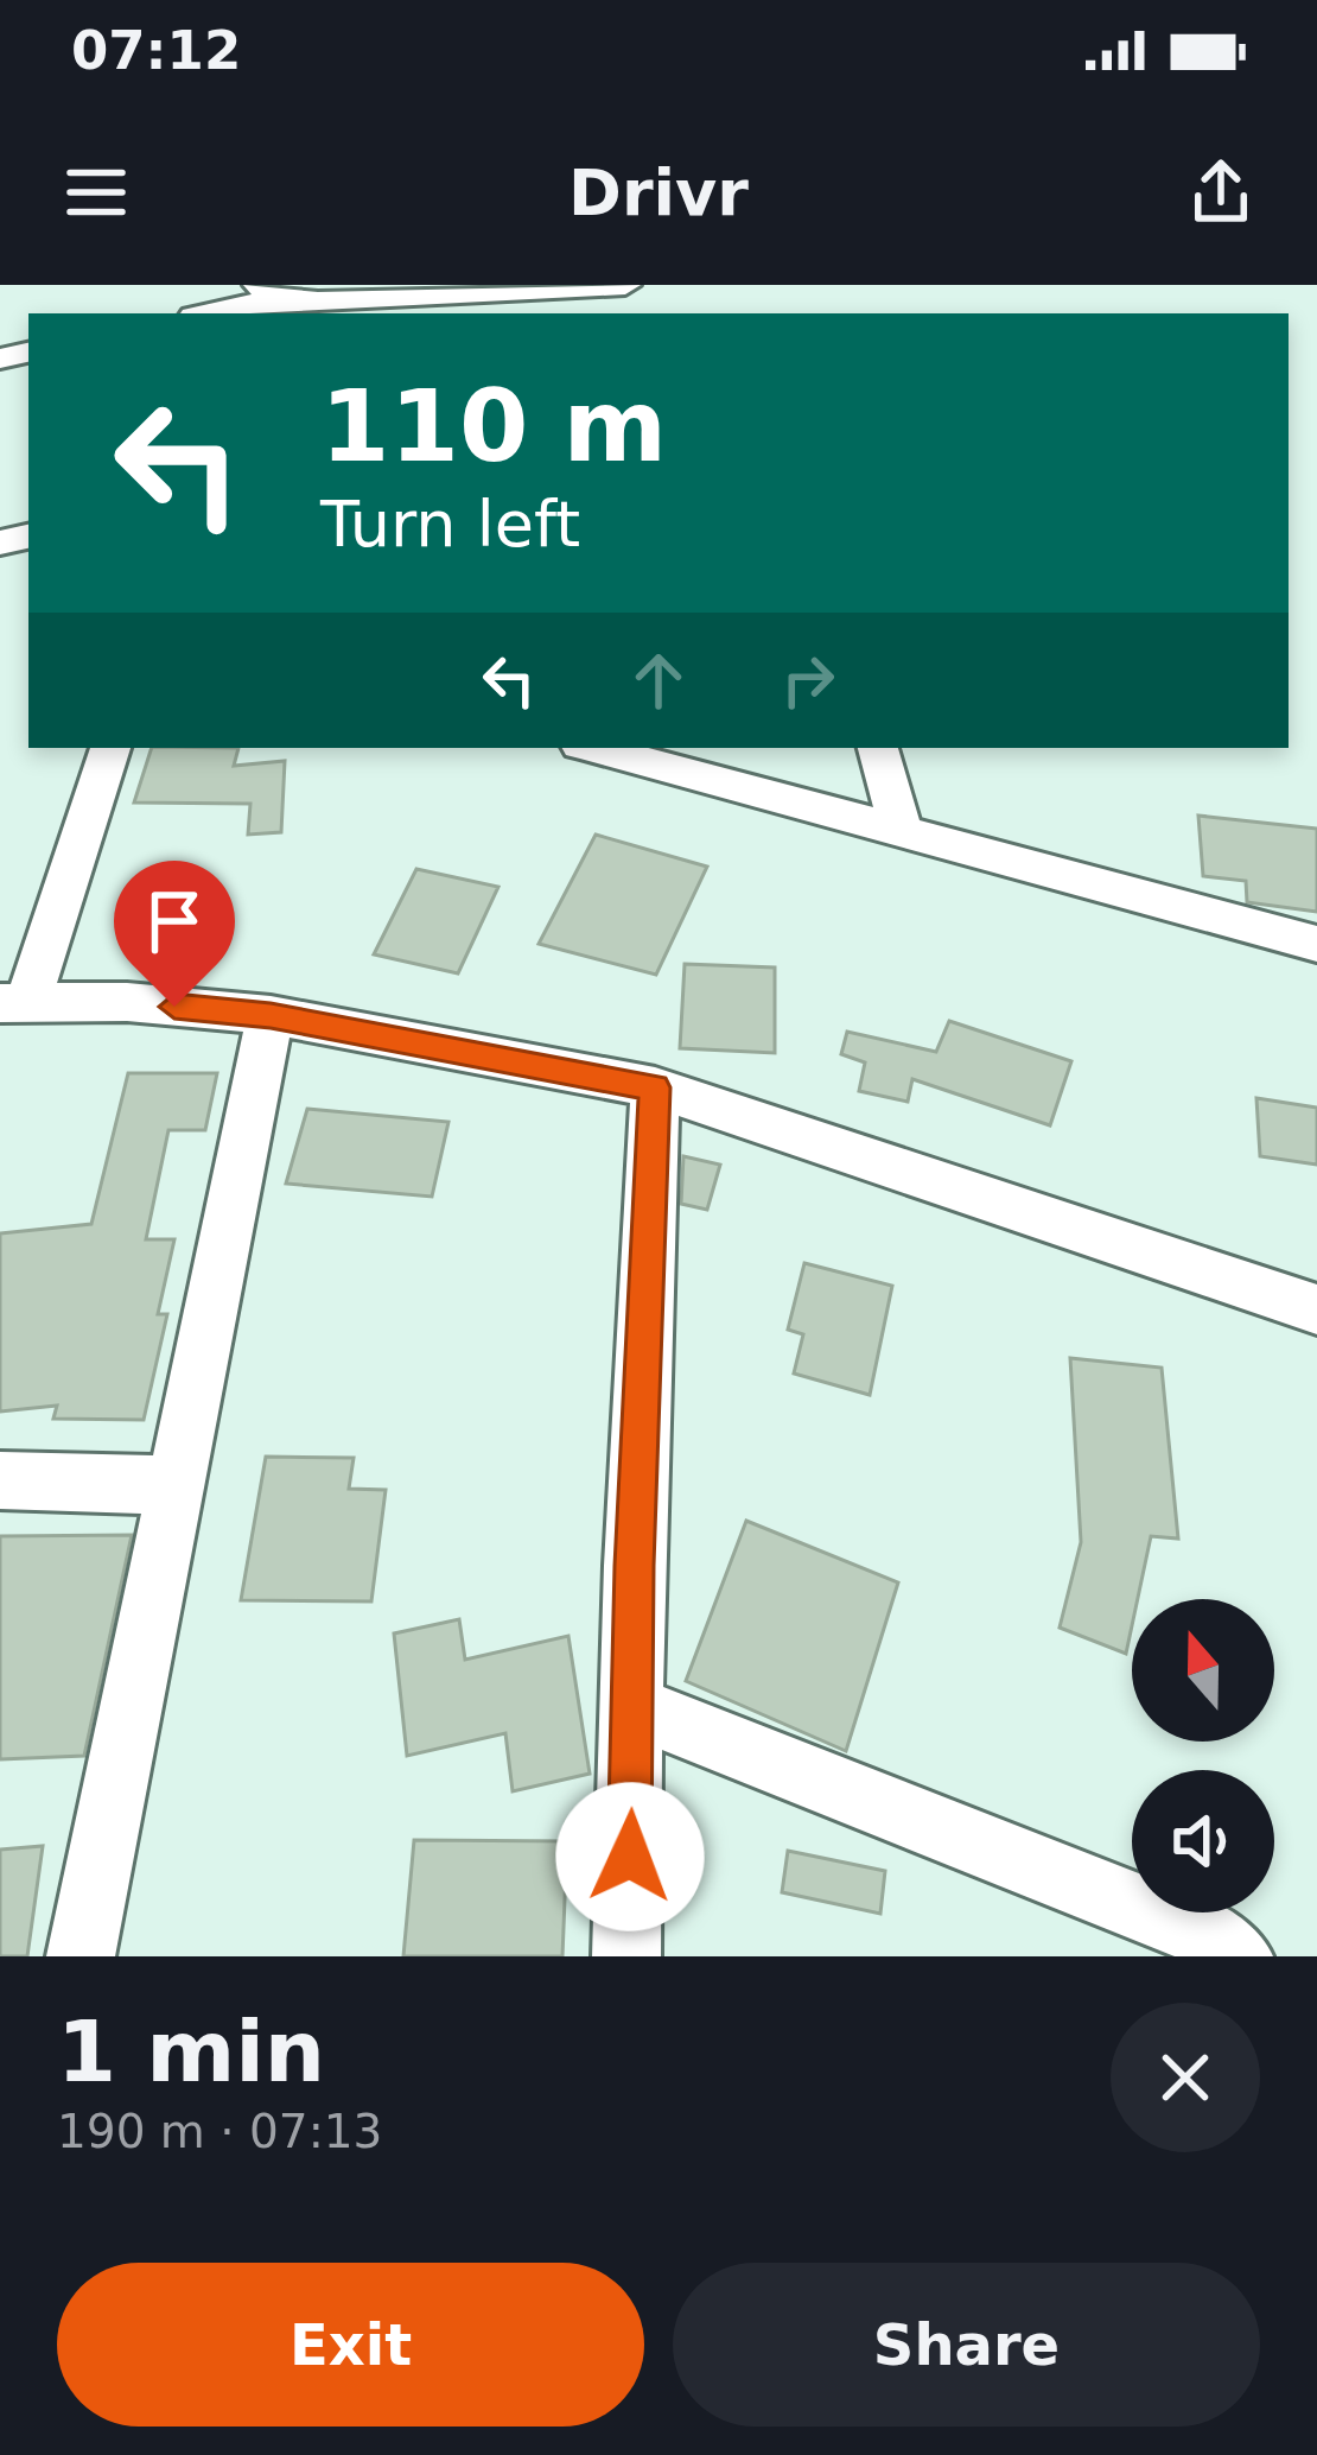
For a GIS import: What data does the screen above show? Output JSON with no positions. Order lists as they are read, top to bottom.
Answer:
{
  "north": "top",
  "page": {
    "status": "07:12",
    "header": "Drivr",
    "turn": ["110 m", "Turn left"],
    "heading": ["1 min", "190 m · 07:13"],
    "buttons": ["Exit", "Share"]
  }
}
